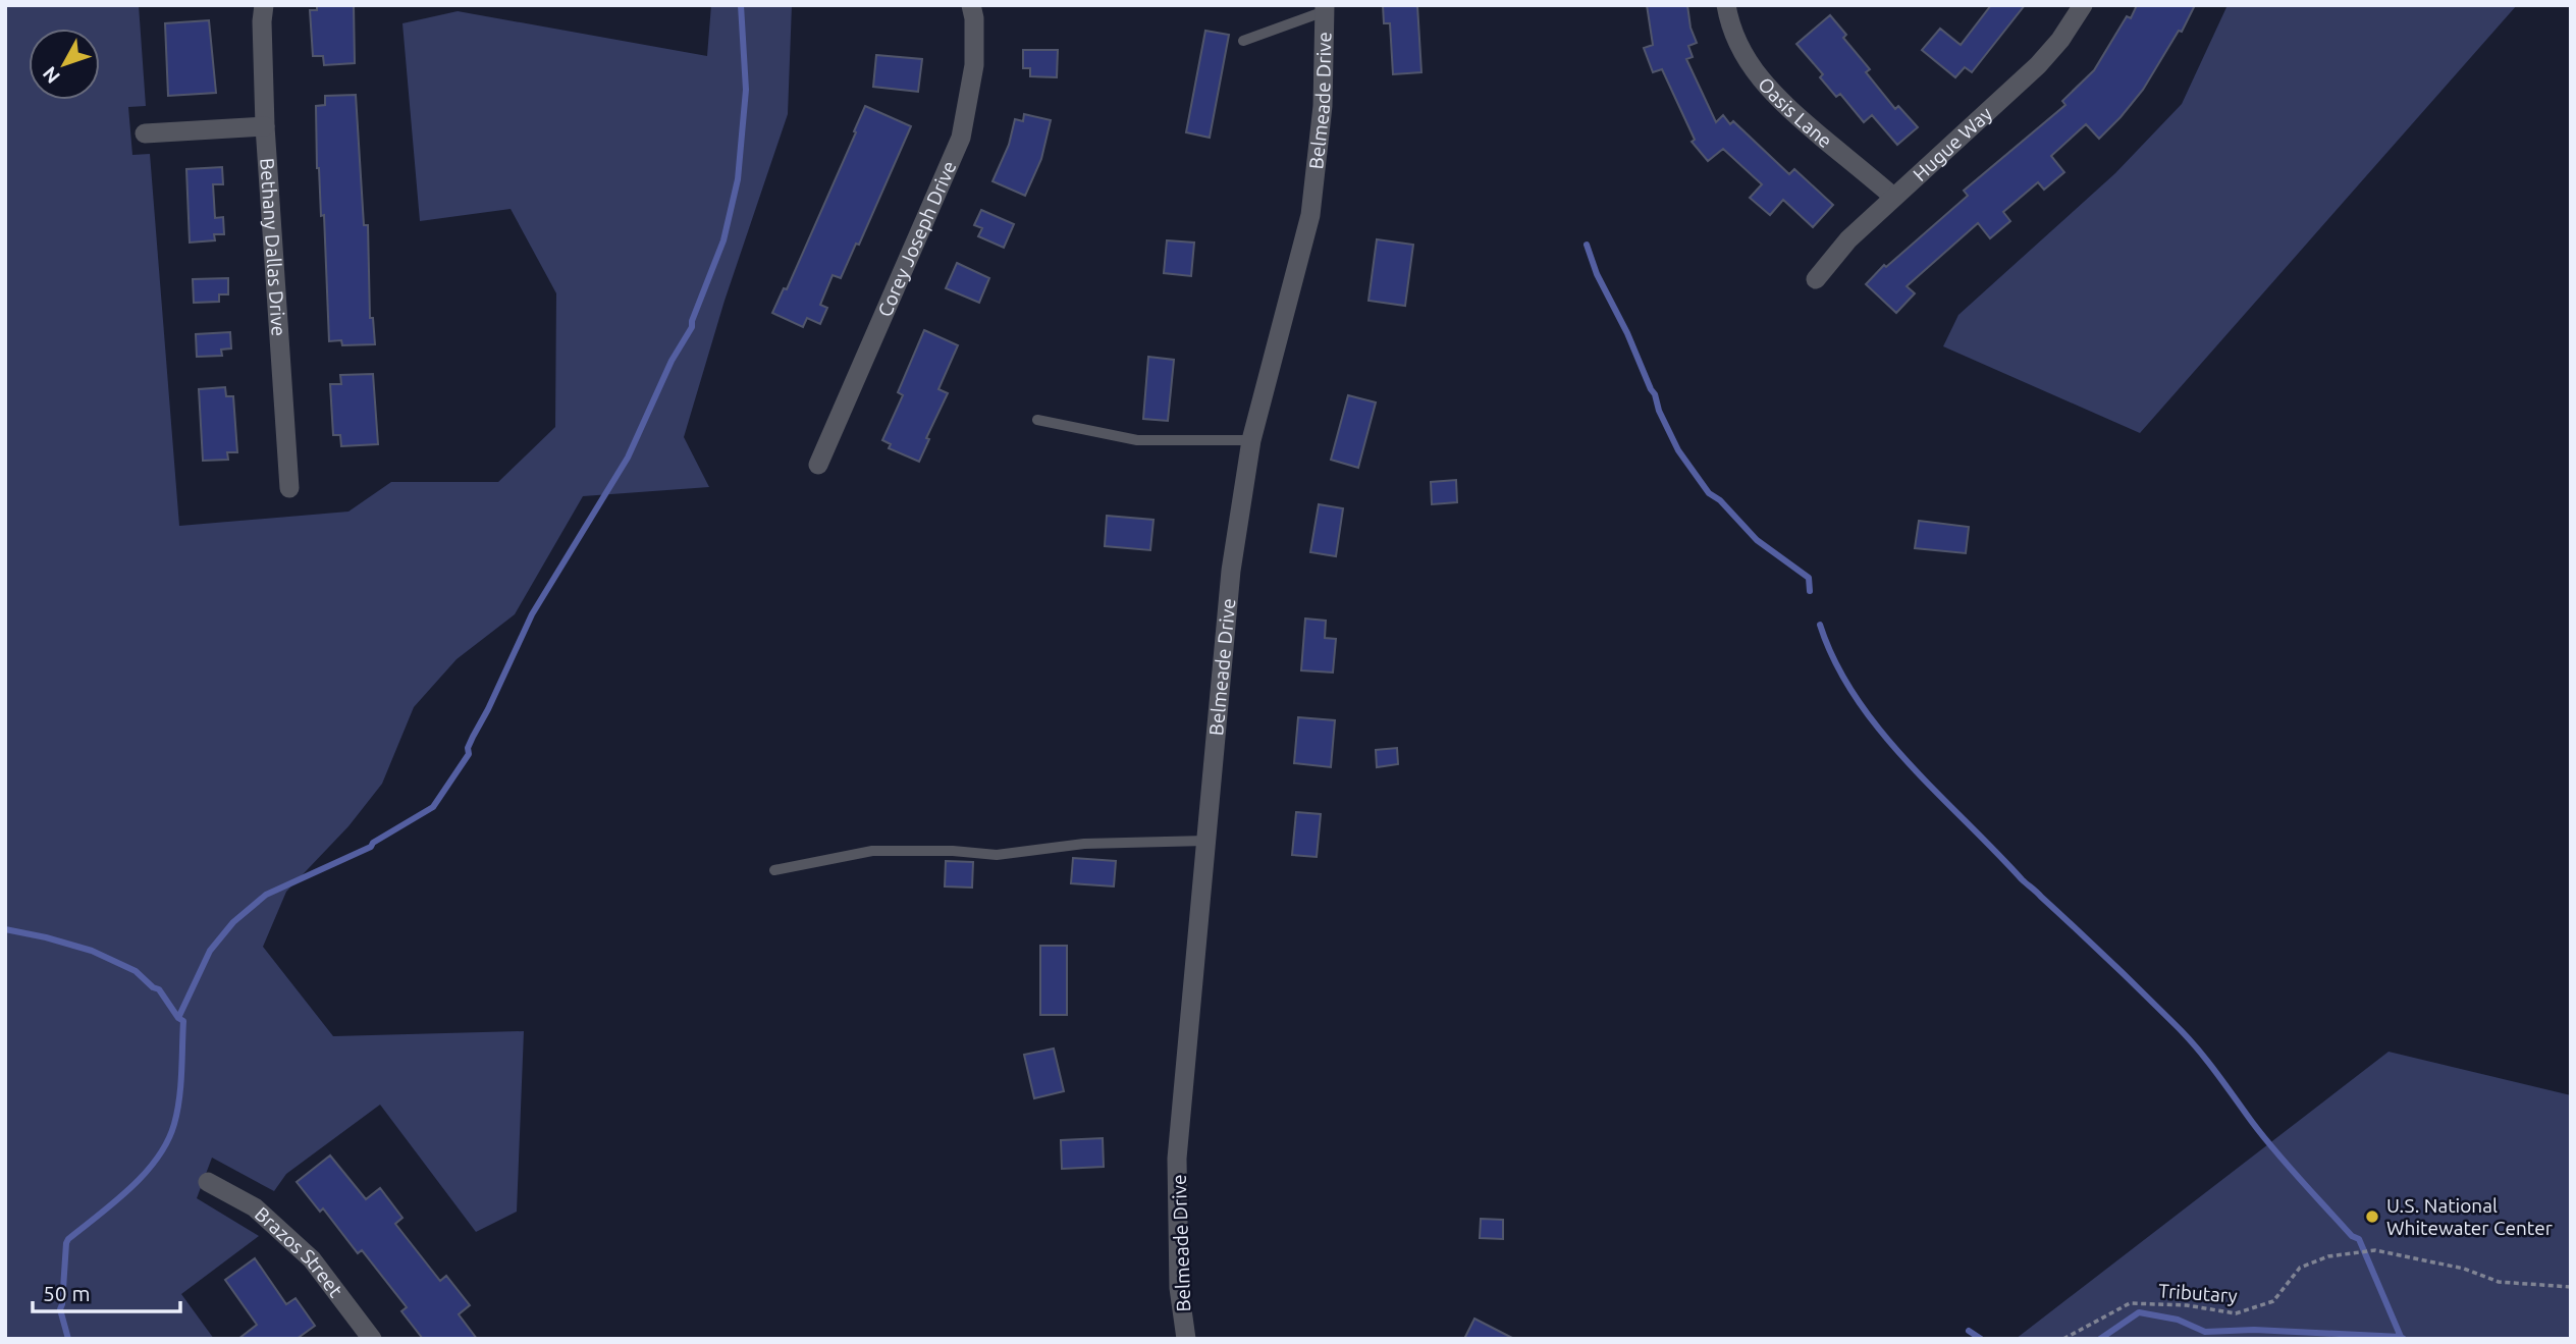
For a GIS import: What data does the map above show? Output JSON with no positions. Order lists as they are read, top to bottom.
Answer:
{
  "streets": {
    "street": [
      "Belmeade Drive",
      "Oasis Lane",
      "Hugue Way",
      "Corey Joseph Drive",
      "Bethany Dallas Drive",
      "Brazos Street"
    ],
    "path": ["Tributary"]
  },
  "crossings": [
    ["Oasis Lane", "Hugue Way"]
  ],
  "places": ["U.S. National Whitewater Center"],
  "scale_bar": "50 m",
  "north": "bottom left"
}
